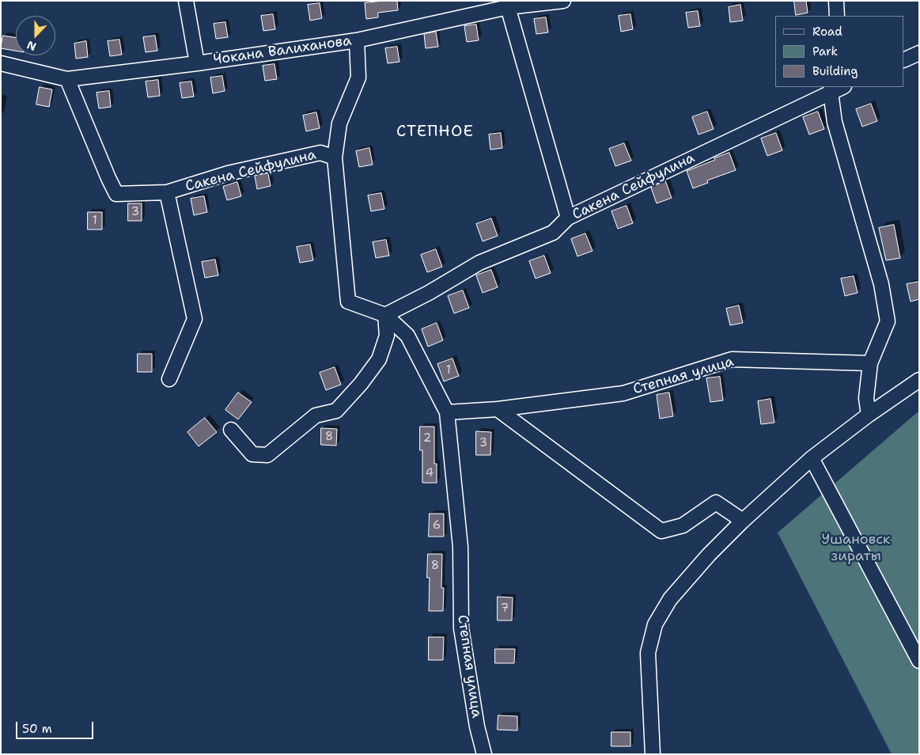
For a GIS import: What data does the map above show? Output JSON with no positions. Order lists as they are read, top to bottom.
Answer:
{
  "streets": {
    "street": ["Чокана Валиханова", "Сакена Сейфулина", "Степная улица"]
  },
  "crossings": [
    ["Чокана Валиханова", "Сакена Сейфулина"],
    ["Сакена Сейфулина", "Степная улица"]
  ],
  "districts": ["СТЕПНОЕ"],
  "parks": ["Ушановск зираты"],
  "house_numbers": [
    "3",
    "1",
    "1",
    "8",
    "2",
    "3",
    "4",
    "6",
    "8",
    "7"
  ],
  "legend": ["Road", "Park", "Building"],
  "scale_bar": "50 m",
  "north": "bottom"
}
